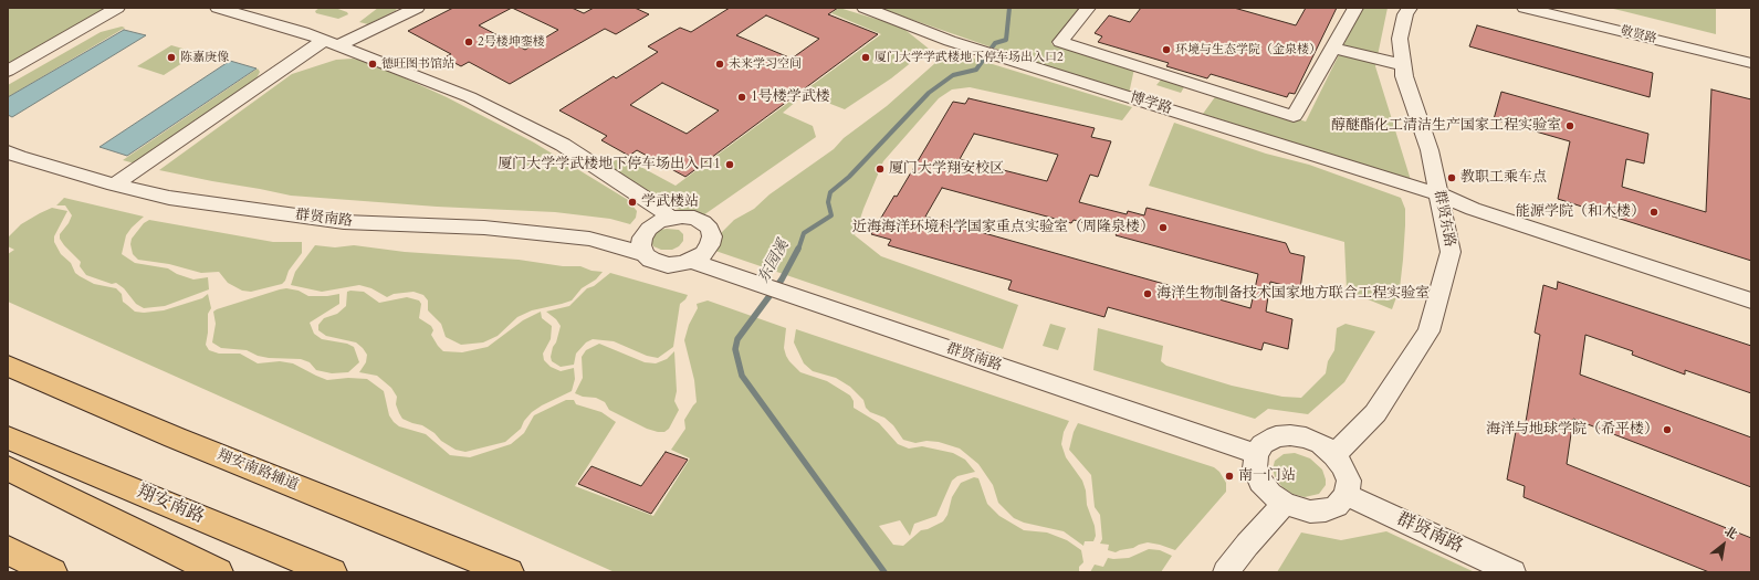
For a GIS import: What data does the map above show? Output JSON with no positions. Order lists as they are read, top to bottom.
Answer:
{
  "streets": {
    "main road": ["翔安南路辅道", "翔安南路"],
    "street": [
      "敬贤路",
      "博学路",
      "群贤南路",
      "群贤东路"
    ]
  },
  "crossings": [
    ["博学路", "群贤东路"],
    ["群贤南路", "群贤东路"]
  ],
  "water": ["东园溪"],
  "places": [
    "2号楼坤銮楼",
    "环境与生态学院（金泉楼）",
    "陈嘉庚像",
    "厦门大学学武楼地下停车场出入口2",
    "德旺图书馆站",
    "未来学习空间",
    "1号楼学武楼",
    "醇醚酯化工清洁生产国家工程实验室",
    "厦门大学学武楼地下停车场出入口1",
    "厦门大学翔安校区",
    "教职工乘车点",
    "学武楼站",
    "能源学院（和木楼）",
    "近海海洋环境科学国家重点实验室（周隆泉楼）",
    "海洋生物制备技术国家地方联合工程实验室",
    "海洋与地球学院（希平楼）",
    "南一门站"
  ],
  "north": "top right"
}
